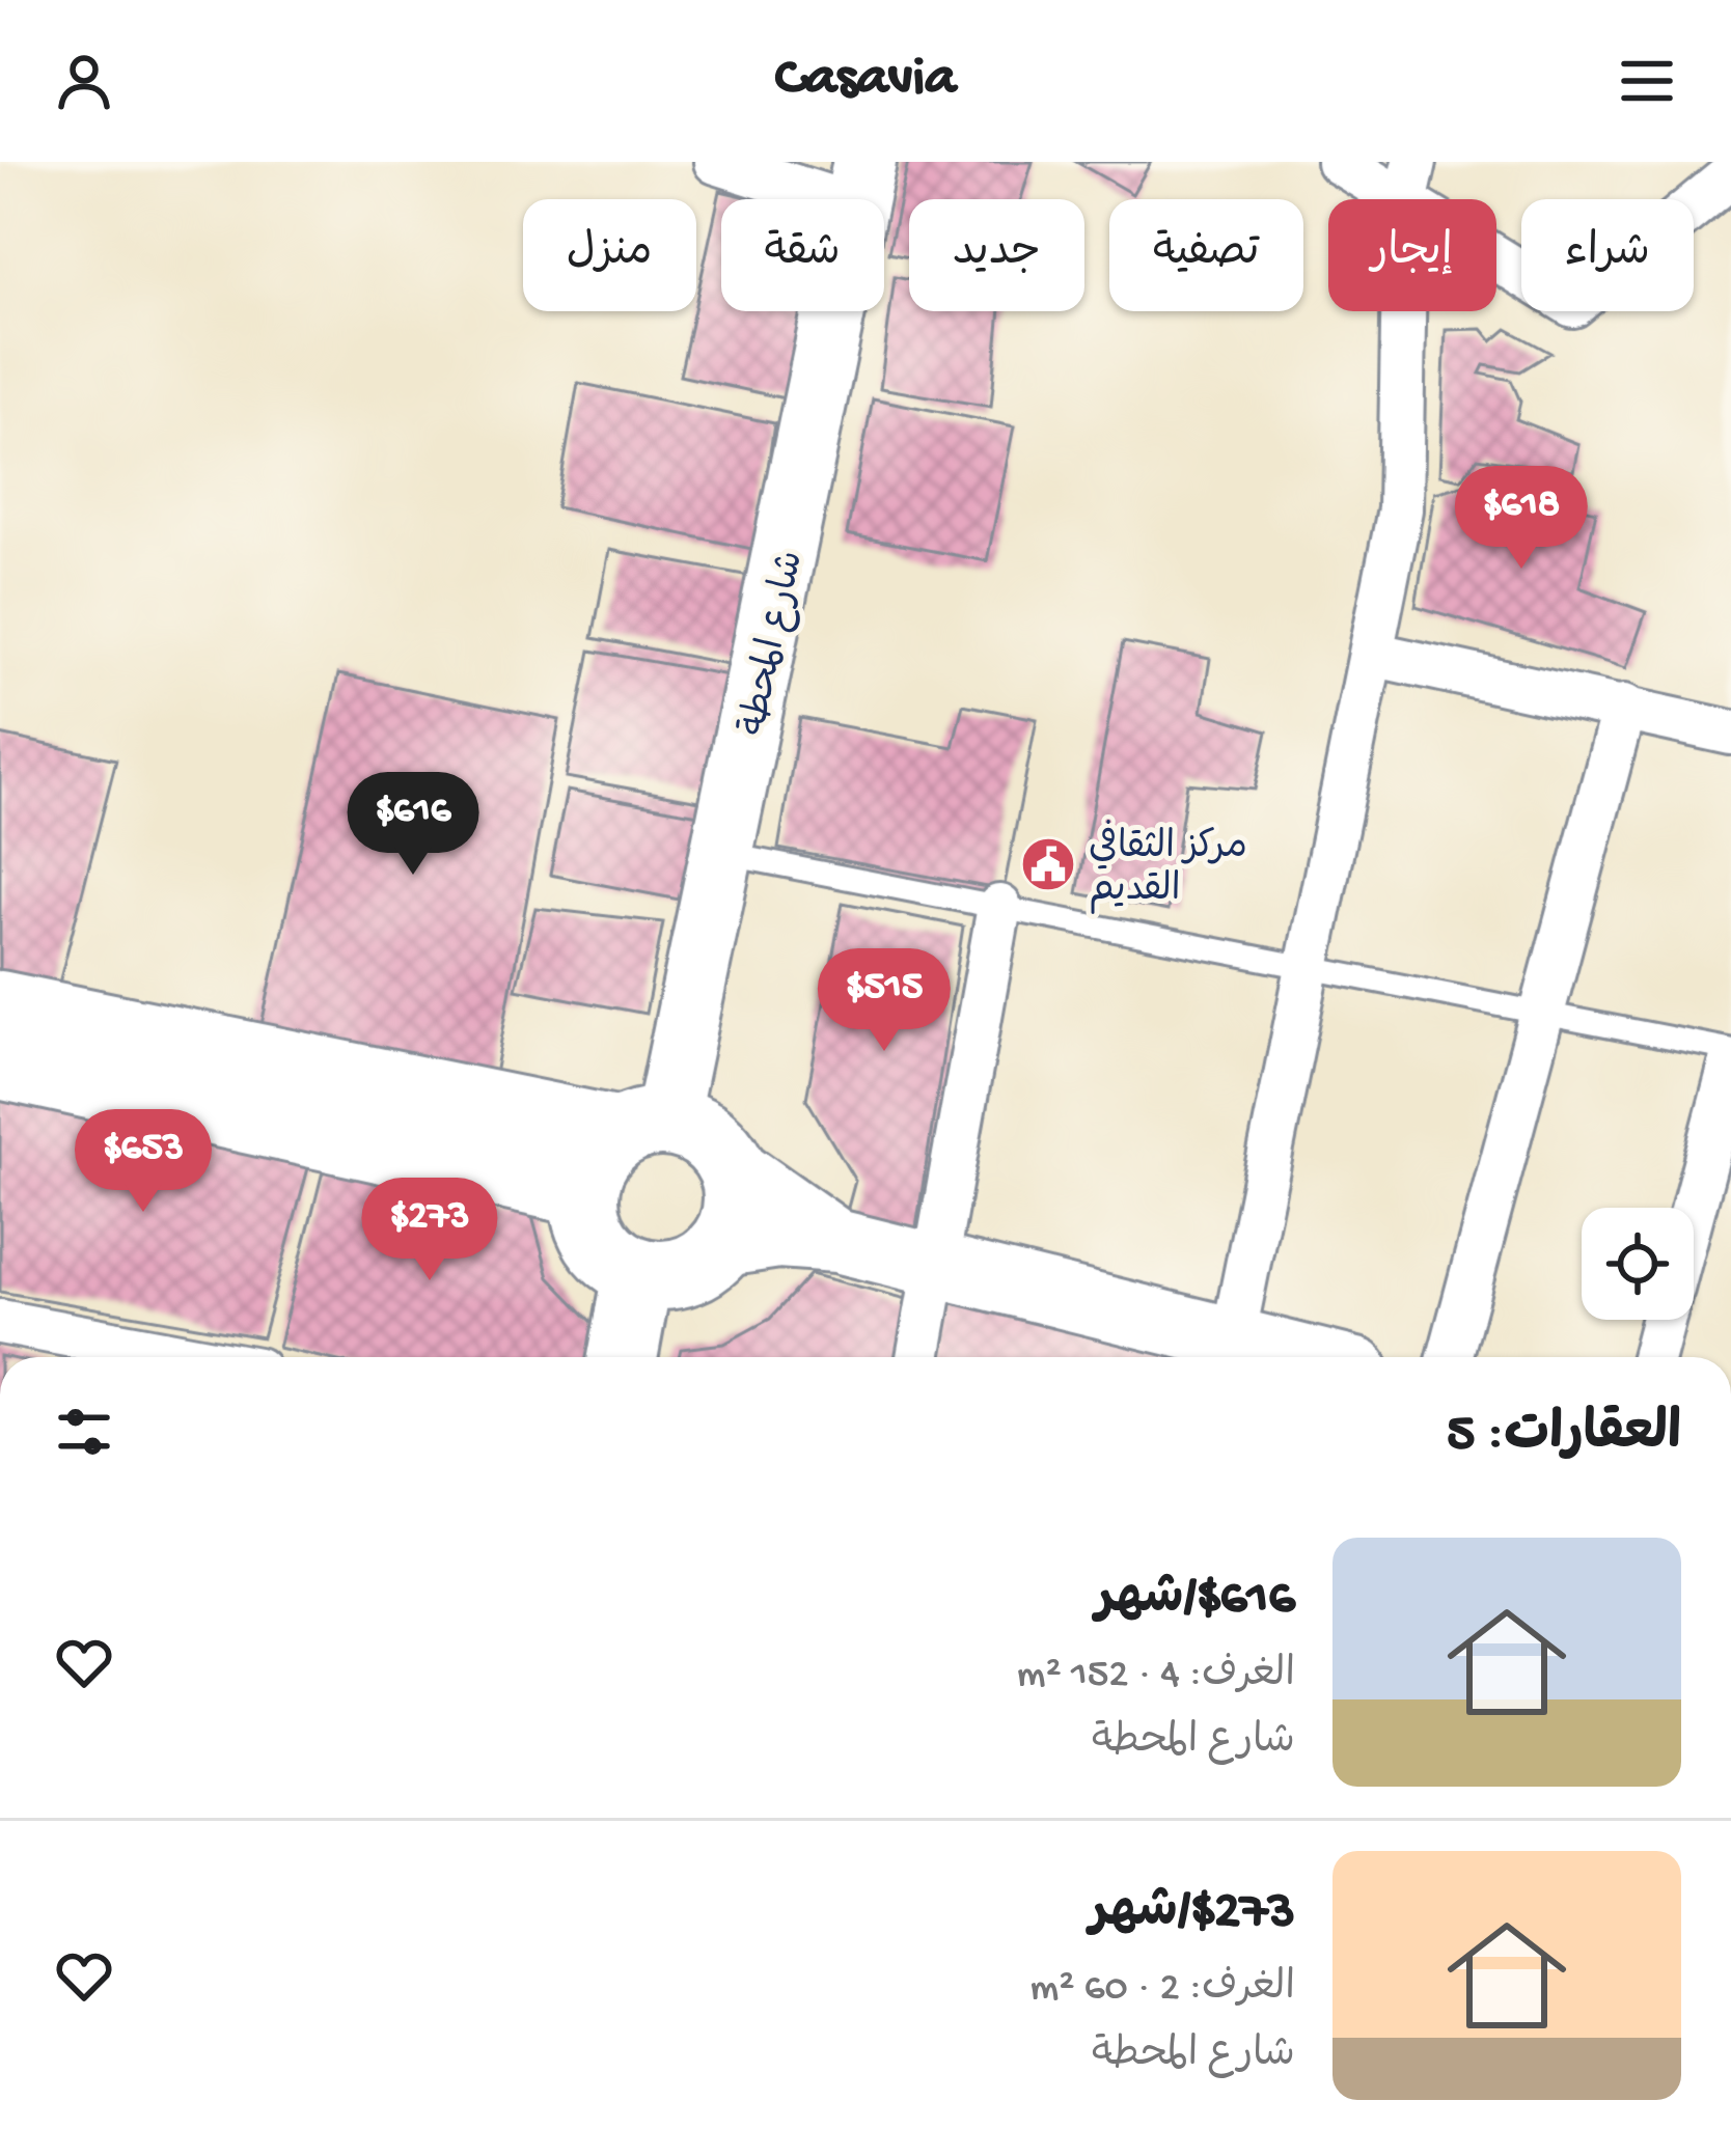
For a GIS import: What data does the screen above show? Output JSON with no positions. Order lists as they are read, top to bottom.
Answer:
{
  "streets": {
    "main road": ["شارع المحطة"]
  },
  "places": {
    "public building": ["مركز الثقافي القديم"]
  },
  "page": {
    "header": "Casavia",
    "chip": [
      "شراء",
      "إيجار",
      "تصفية",
      "جديد",
      "شقة",
      "منزل"
    ],
    "price": [
      "$618",
      "$616",
      "$515",
      "$653",
      "$273"
    ],
    "heading": "العقارات: 5",
    "list": [
      {
        "name": "$616/شهر",
        "note": "الغرف: 4 · 152 m² · شارع المحطة"
      },
      {
        "name": "$273/شهر",
        "note": "الغرف: 2 · 60 m² · شارع المحطة"
      }
    ]
  }
}
